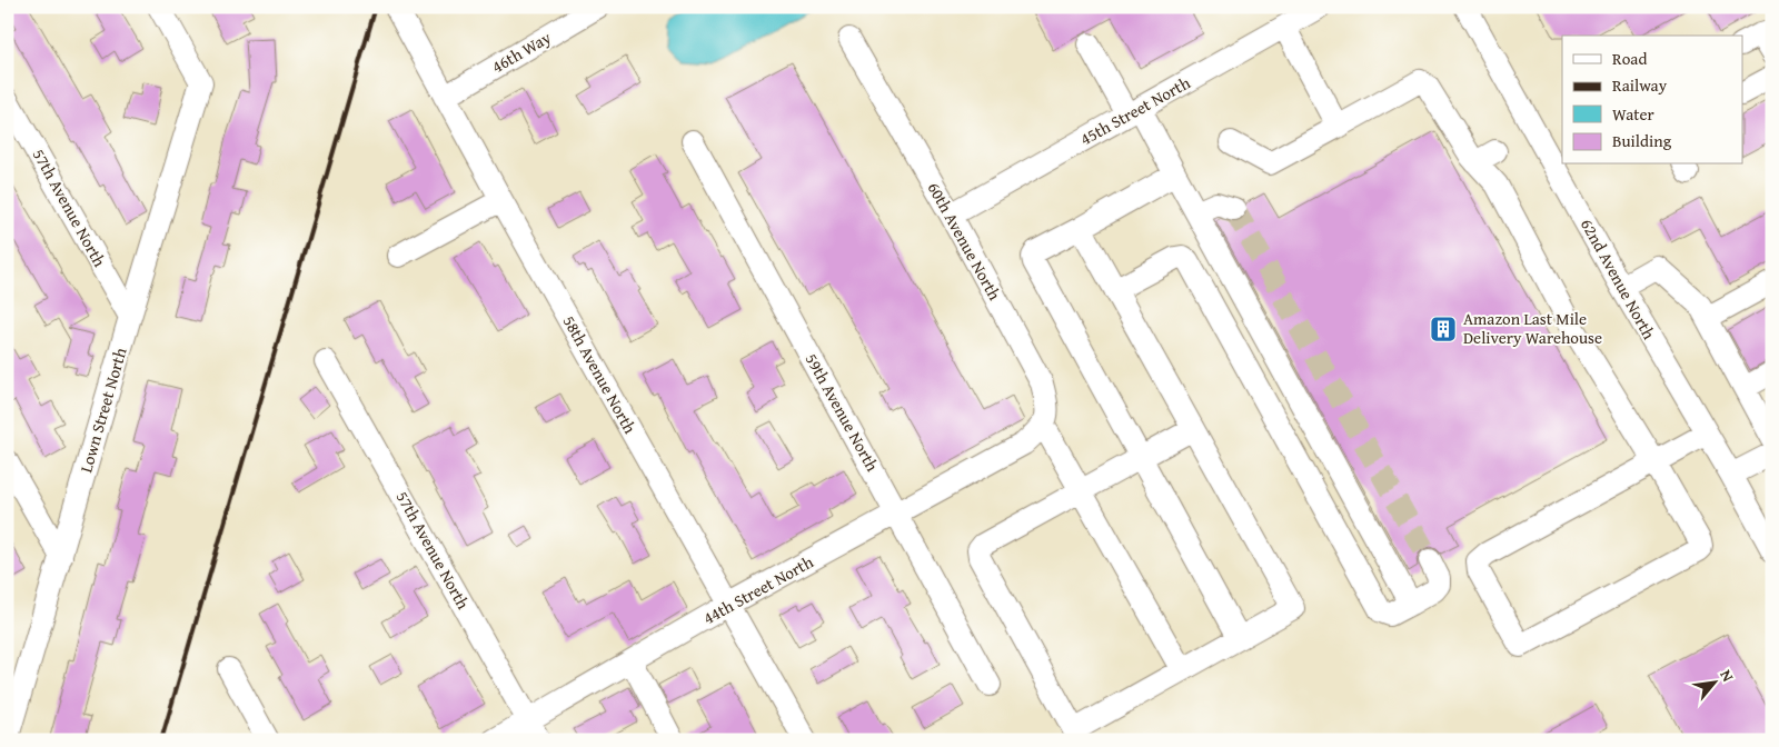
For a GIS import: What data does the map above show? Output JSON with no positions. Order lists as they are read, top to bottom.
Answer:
{
  "streets": {
    "street": [
      "46th Way",
      "45th Street North",
      "57th Avenue North",
      "60th Avenue North",
      "62nd Avenue North",
      "58th Avenue North",
      "Lown Street North",
      "59th Avenue North",
      "44th Street North"
    ]
  },
  "crossings": [
    ["46th Way", "58th Avenue North"],
    ["45th Street North", "60th Avenue North"],
    ["57th Avenue North", "Lown Street North"],
    ["57th Avenue North", "44th Street North"],
    ["60th Avenue North", "44th Street North"],
    ["58th Avenue North", "44th Street North"],
    ["59th Avenue North", "44th Street North"]
  ],
  "places": {
    "building": ["Amazon Last Mile Delivery Warehouse"]
  },
  "legend": [
    "Road",
    "Railway",
    "Water",
    "Building"
  ],
  "north": "top right"
}
